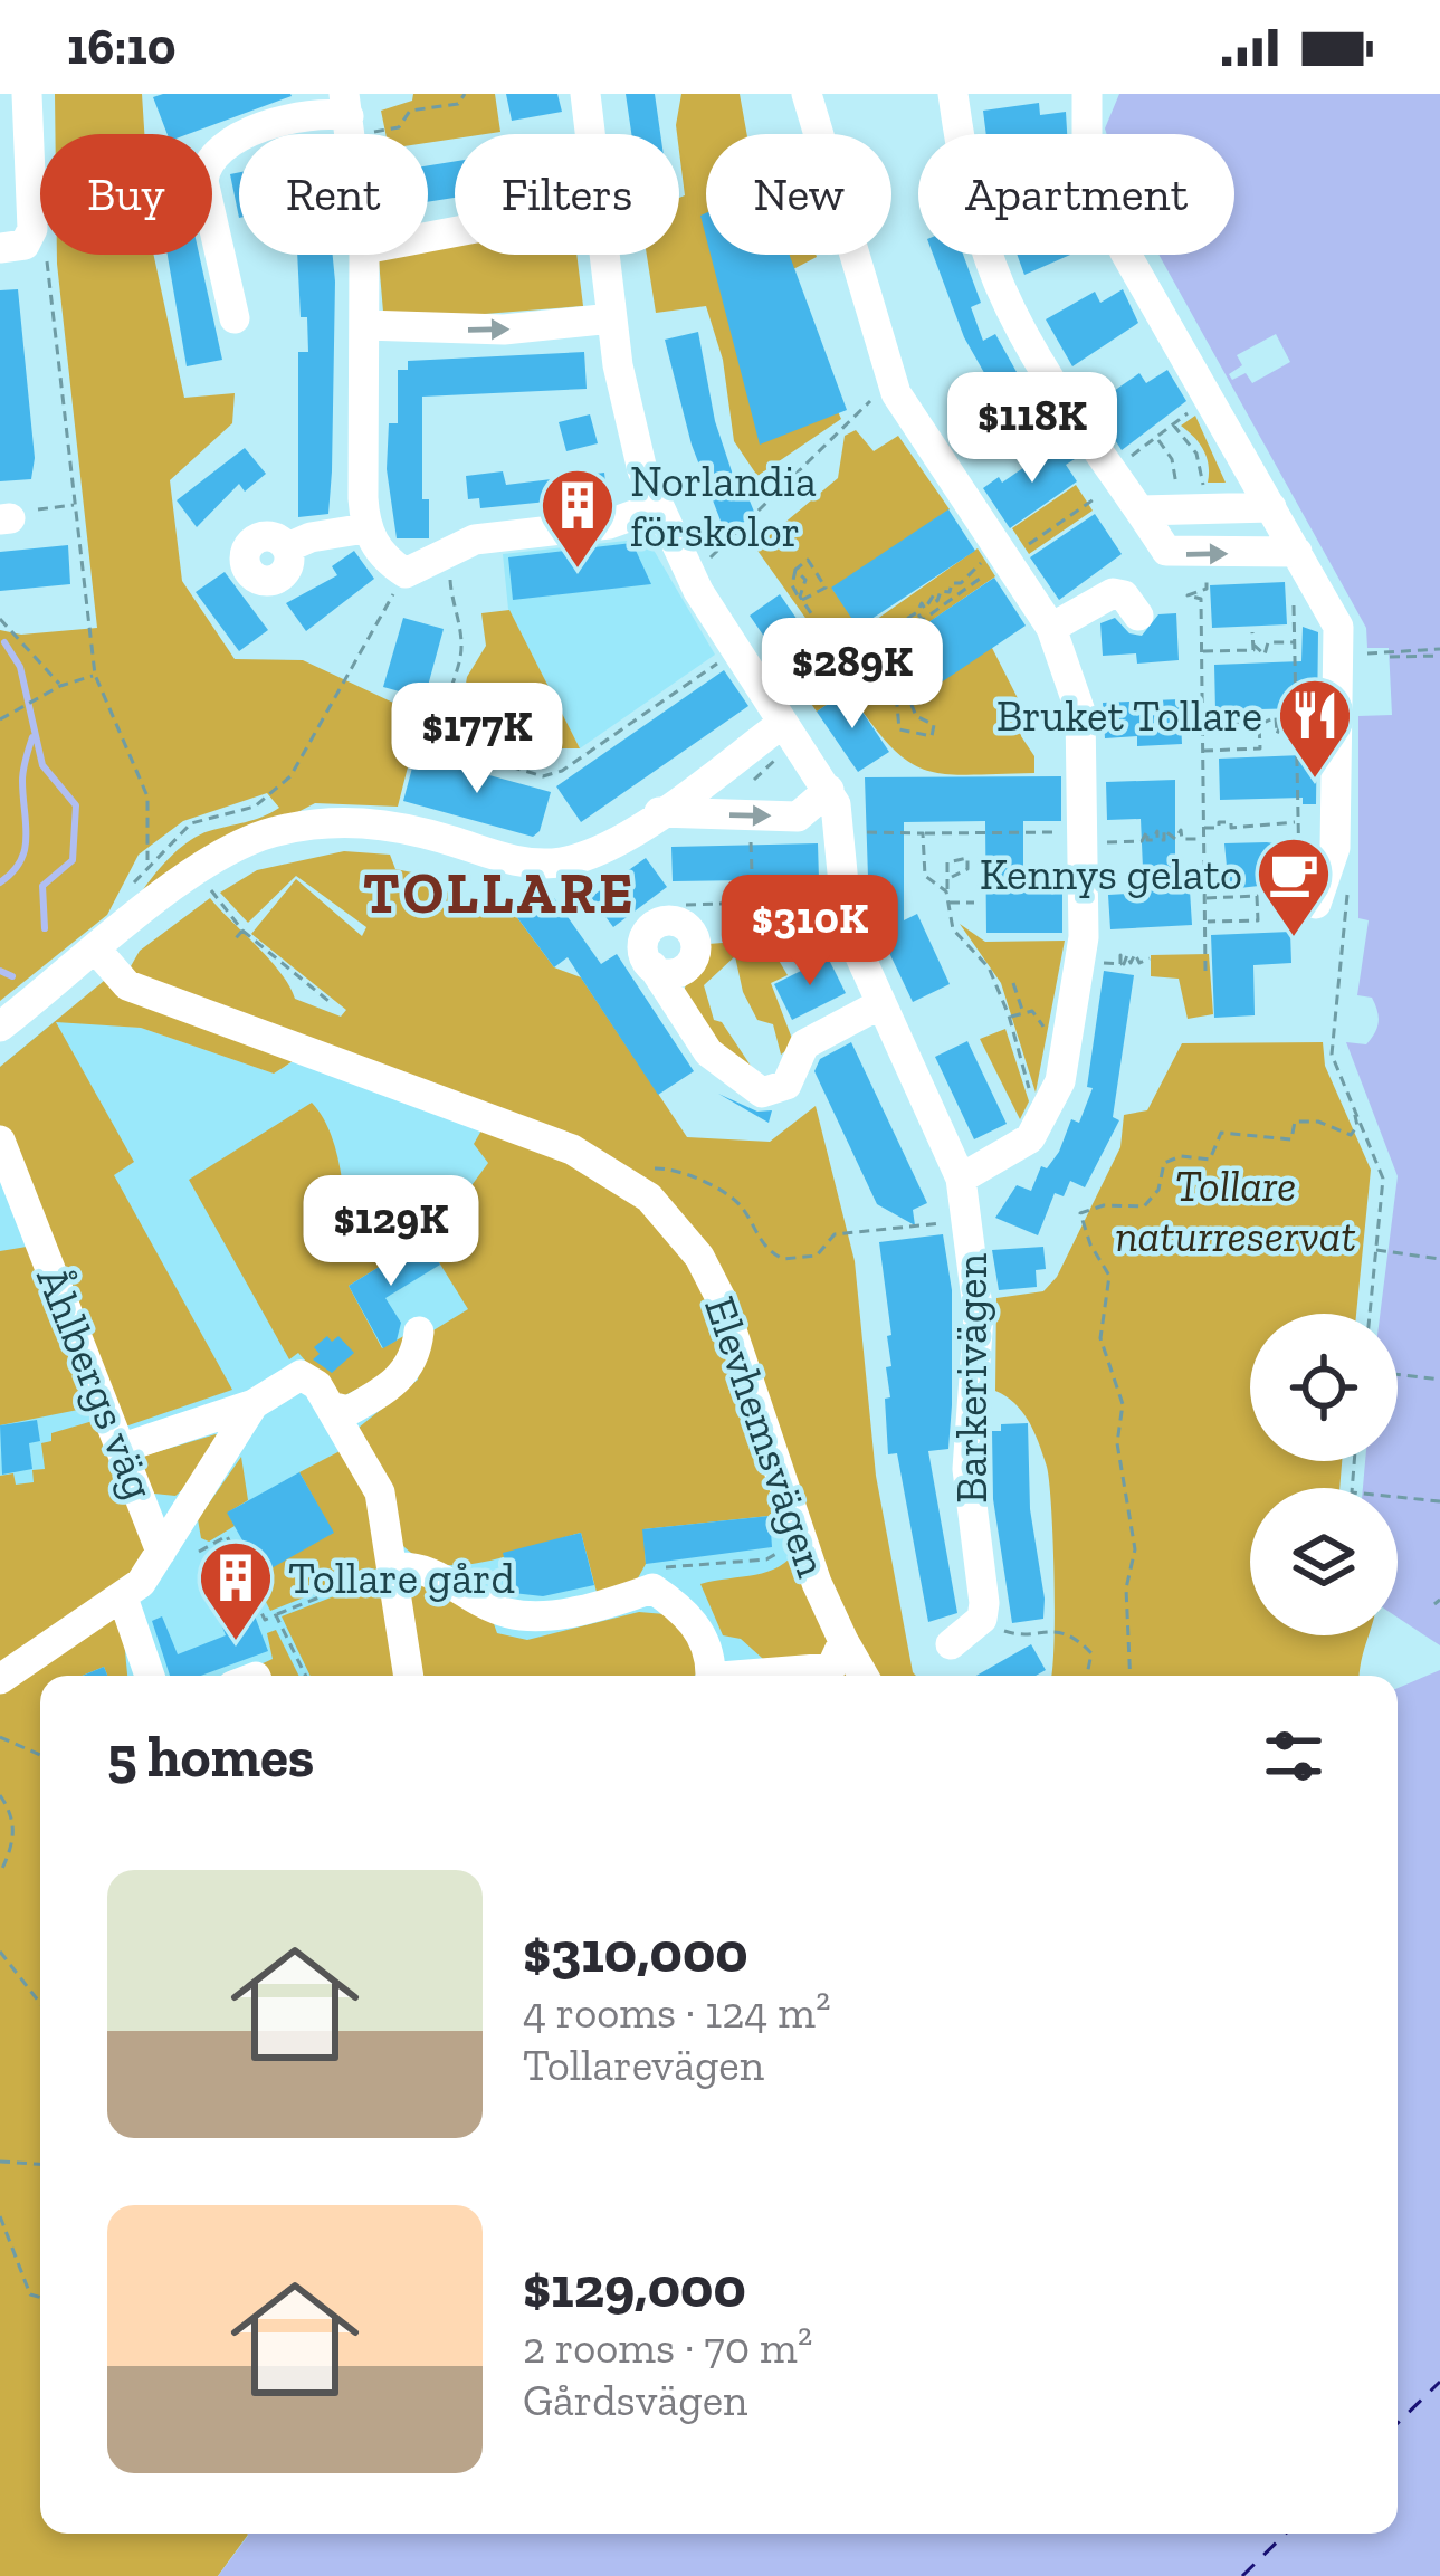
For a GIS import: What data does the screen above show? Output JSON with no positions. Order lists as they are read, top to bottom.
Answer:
{
  "streets": {
    "street": ["Barkerivägen", "Åhlbergs väg", "Elevhemsvägen"]
  },
  "districts": ["TOLLARE"],
  "parks": ["Tollare naturreservat"],
  "places": {
    "building": ["Norlandia förskolor", "Tollare gård"],
    "restaurant": ["Bruket Tollare"],
    "cafe": ["Kennys gelato"]
  },
  "page": {
    "status": "16:10",
    "chip": [
      "Buy",
      "Rent",
      "Filters",
      "New",
      "Apartment"
    ],
    "price": [
      "$118K",
      "$289K",
      "$177K",
      "$310K",
      "$129K"
    ],
    "heading": "5 homes",
    "list": [
      {
        "name": "$310,000",
        "note": "4 rooms · 124 m² · Tollarevägen"
      },
      {
        "name": "$129,000",
        "note": "2 rooms · 70 m² · Gårdsvägen"
      }
    ]
  }
}
